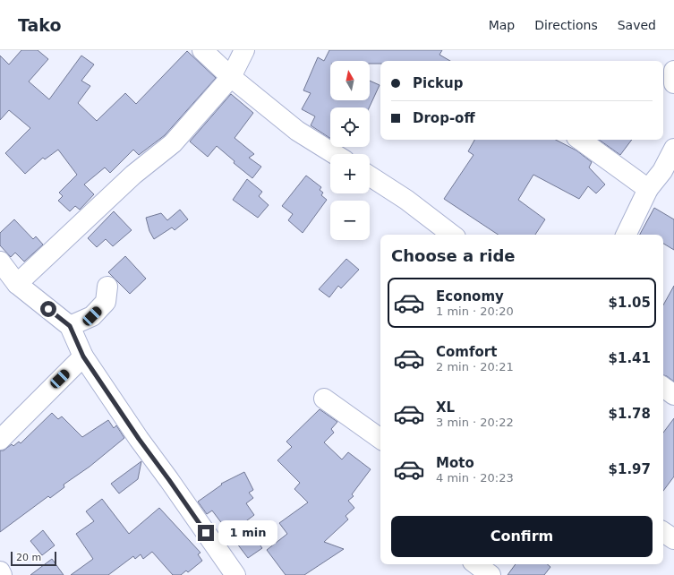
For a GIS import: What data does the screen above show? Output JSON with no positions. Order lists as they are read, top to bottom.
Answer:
{
  "scale_bar": "20 m",
  "north": "top",
  "page": {
    "header": "Tako",
    "nav": ["Map", "Directions", "Saved"],
    "map_buttons": ["+", "−"],
    "banner": ["Pickup", "Drop-off"],
    "heading": "Choose a ride",
    "list": [
      {
        "name": "Economy",
        "note": "1 min · 20:20",
        "value": "$1.05"
      },
      {
        "name": "Comfort",
        "note": "2 min · 20:21",
        "value": "$1.41"
      },
      {
        "name": "XL",
        "note": "3 min · 20:22",
        "value": "$1.78"
      },
      {
        "name": "Moto",
        "note": "4 min · 20:23",
        "value": "$1.97"
      }
    ],
    "buttons": "Confirm",
    "bubble": "1 min",
    "scale": "20 m"
  }
}
